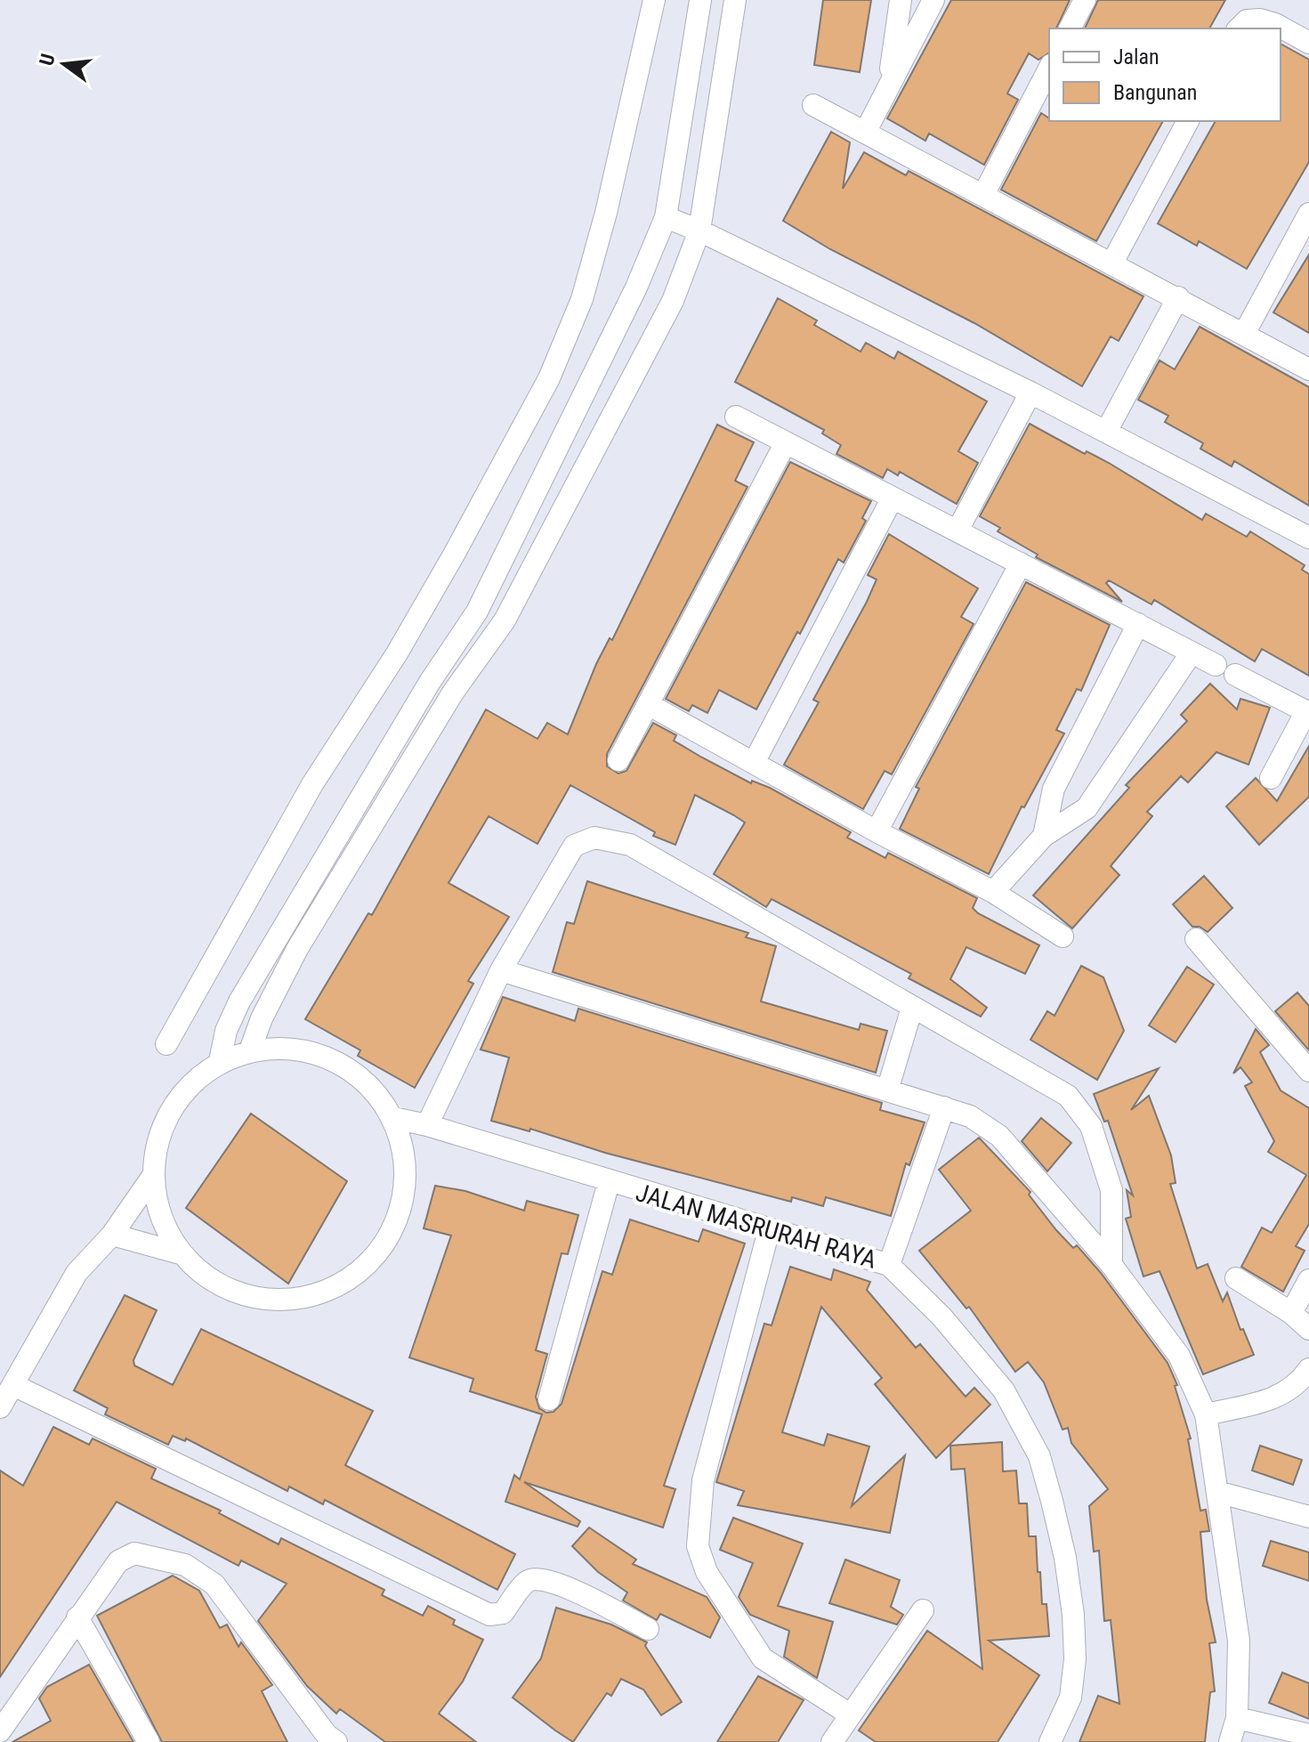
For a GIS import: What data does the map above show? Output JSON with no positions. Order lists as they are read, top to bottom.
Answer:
{
  "streets": {
    "street": ["JALAN MASRURAH RAYA"]
  },
  "legend": ["Jalan", "Bangunan"],
  "north": "left"
}
